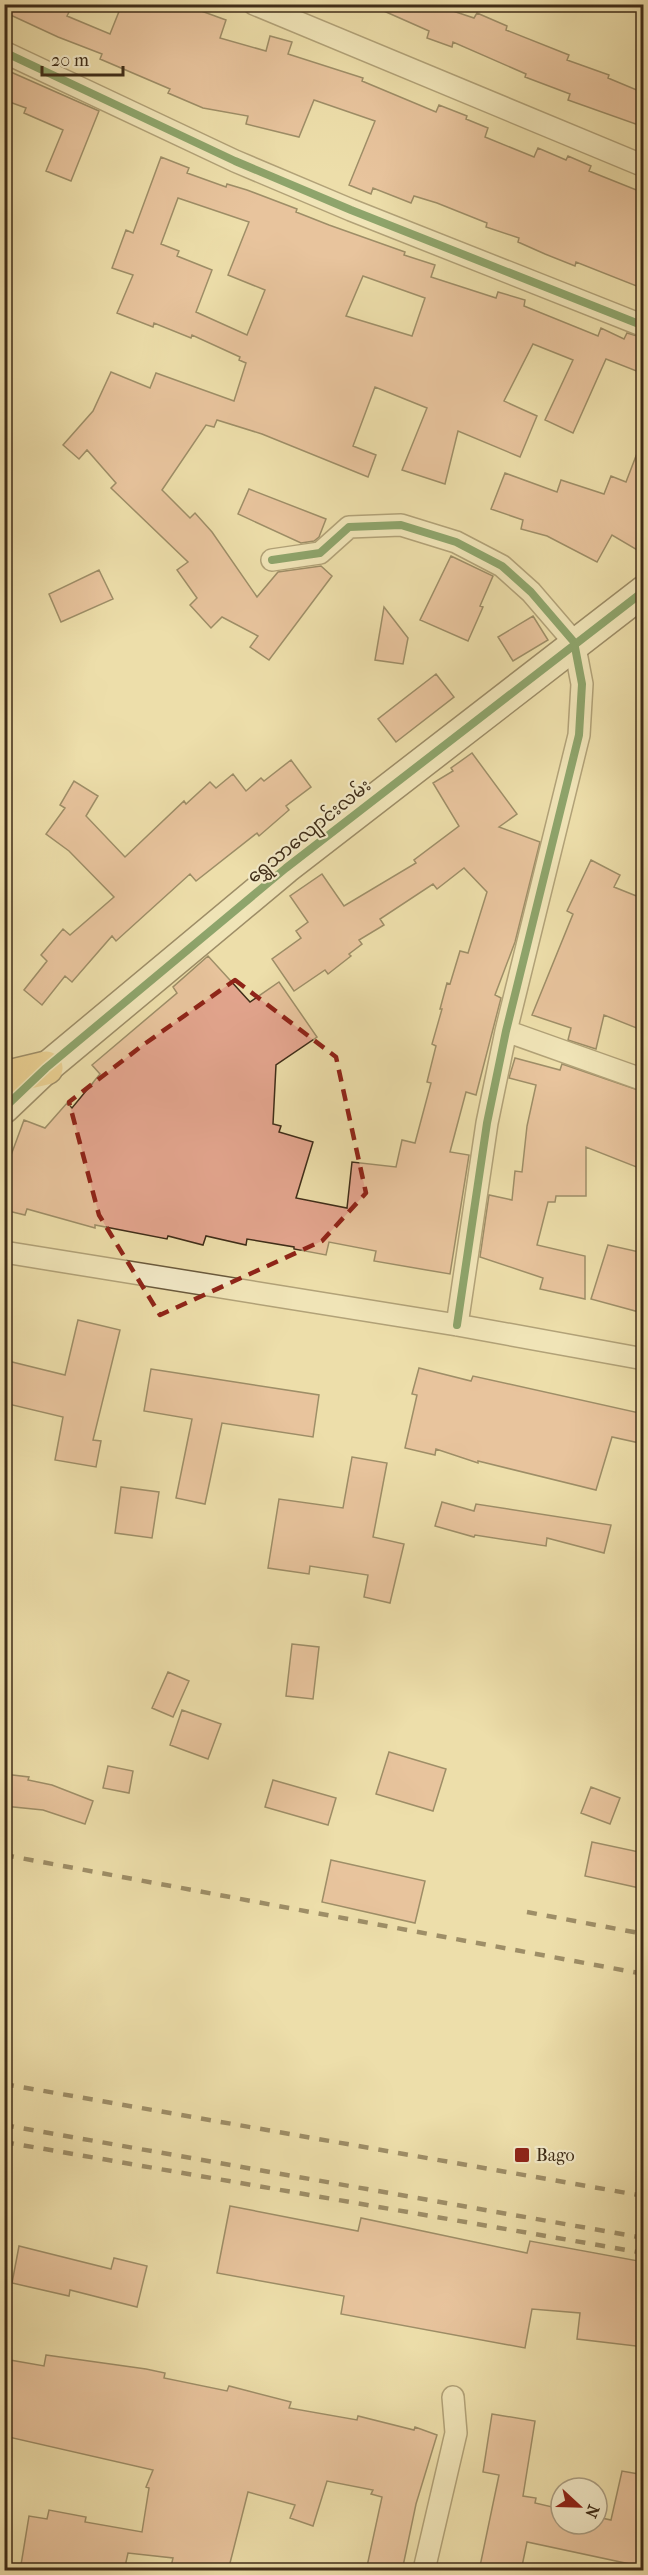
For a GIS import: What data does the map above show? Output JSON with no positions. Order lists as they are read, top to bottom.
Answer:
{
  "streets": {
    "street": ["ရွှေသာလျောင်းလမ်း"]
  },
  "places": {
    "transit": ["Bago"]
  },
  "scale_bar": "20 m",
  "north": "right"
}
